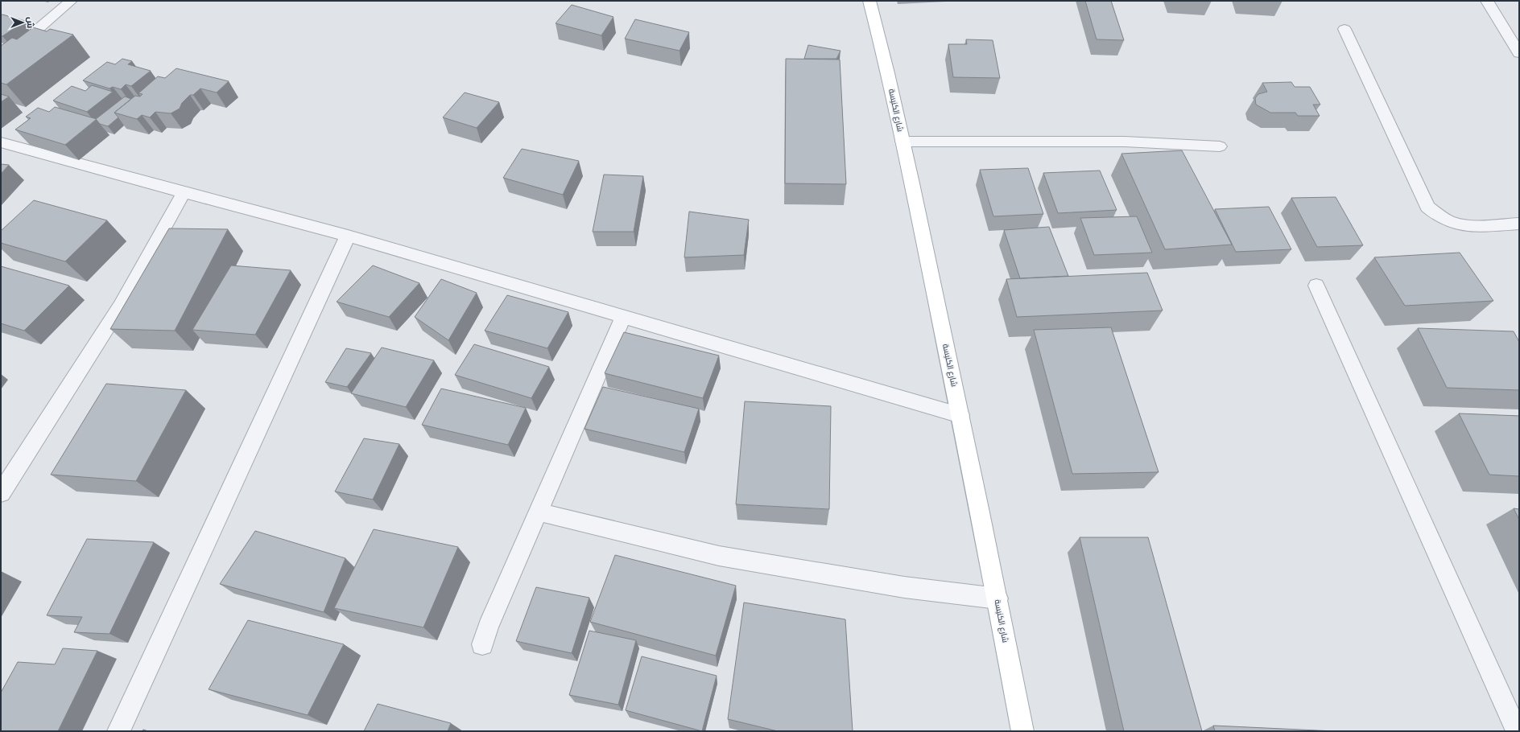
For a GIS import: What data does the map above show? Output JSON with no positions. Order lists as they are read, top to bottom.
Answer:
{
  "streets": {
    "main road": ["شارع الكنيسة"]
  },
  "north": "right"
}
